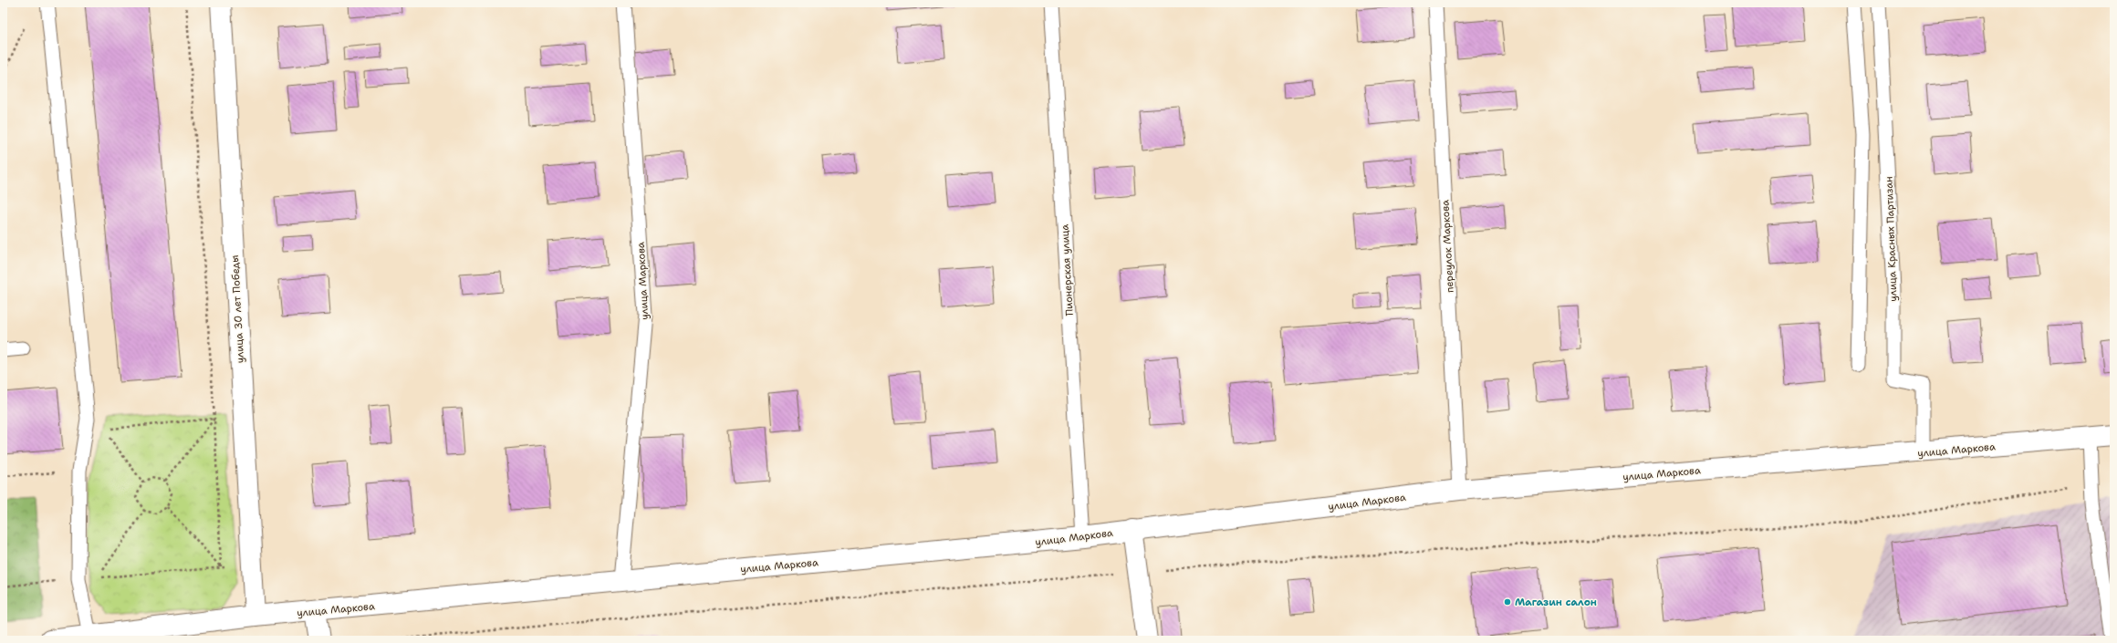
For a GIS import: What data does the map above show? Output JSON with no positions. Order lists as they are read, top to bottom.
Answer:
{
  "streets": {
    "main road": ["улица Маркова", "улица 30 лет Победы"],
    "lane": ["улица Красных Партизан", "переулок Маркова", "Пионерская улица"]
  },
  "crossings": [
    ["улица Красных Партизан", "улица Маркова"],
    ["переулок Маркова", "улица Маркова"],
    ["Пионерская улица", "улица Маркова"],
    ["улица Маркова", "улица 30 лет Победы"]
  ],
  "places": ["Магазин салон"]
}
